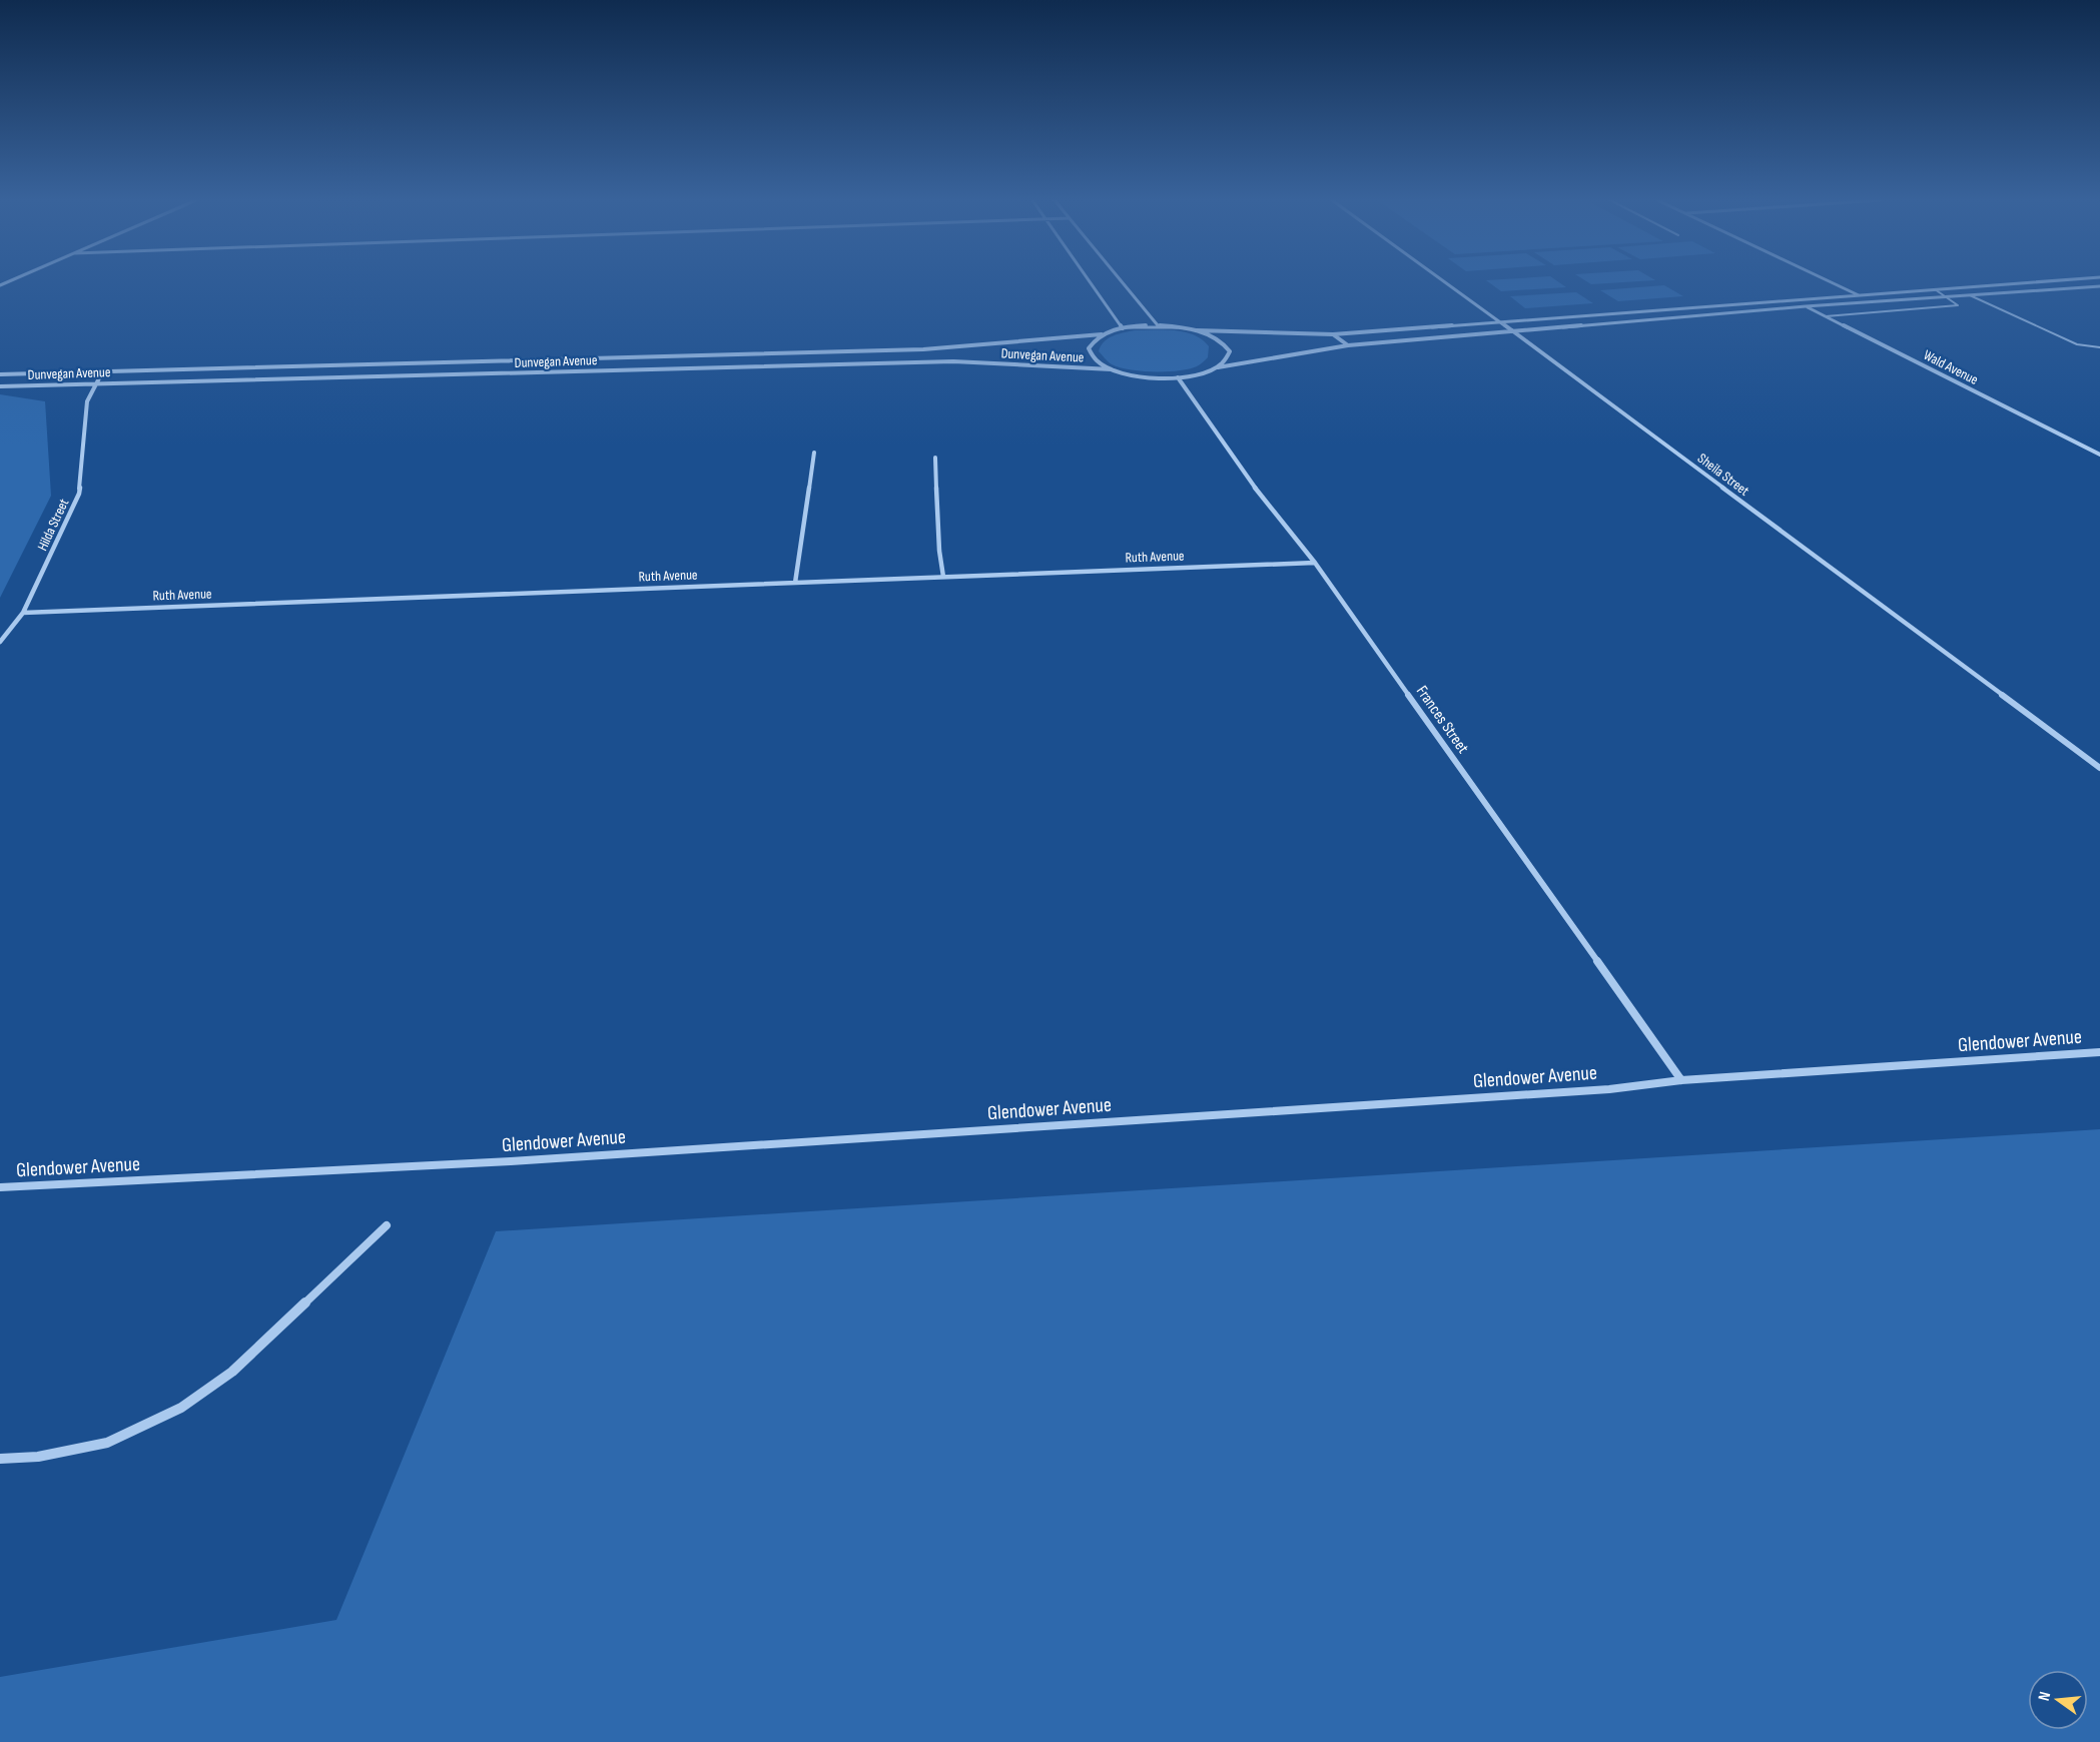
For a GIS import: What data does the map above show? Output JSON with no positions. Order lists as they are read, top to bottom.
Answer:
{
  "streets": {
    "street": [
      "Dunvegan Avenue",
      "Wald Avenue",
      "Sheila Street",
      "Hilda Street",
      "Ruth Avenue",
      "Frances Street",
      "Glendower Avenue"
    ]
  },
  "crossings": [
    ["Dunvegan Avenue", "Hilda Street"],
    ["Dunvegan Avenue", "Frances Street"],
    ["Hilda Street", "Ruth Avenue"],
    ["Ruth Avenue", "Frances Street"],
    ["Frances Street", "Glendower Avenue"]
  ],
  "north": "left"
}
